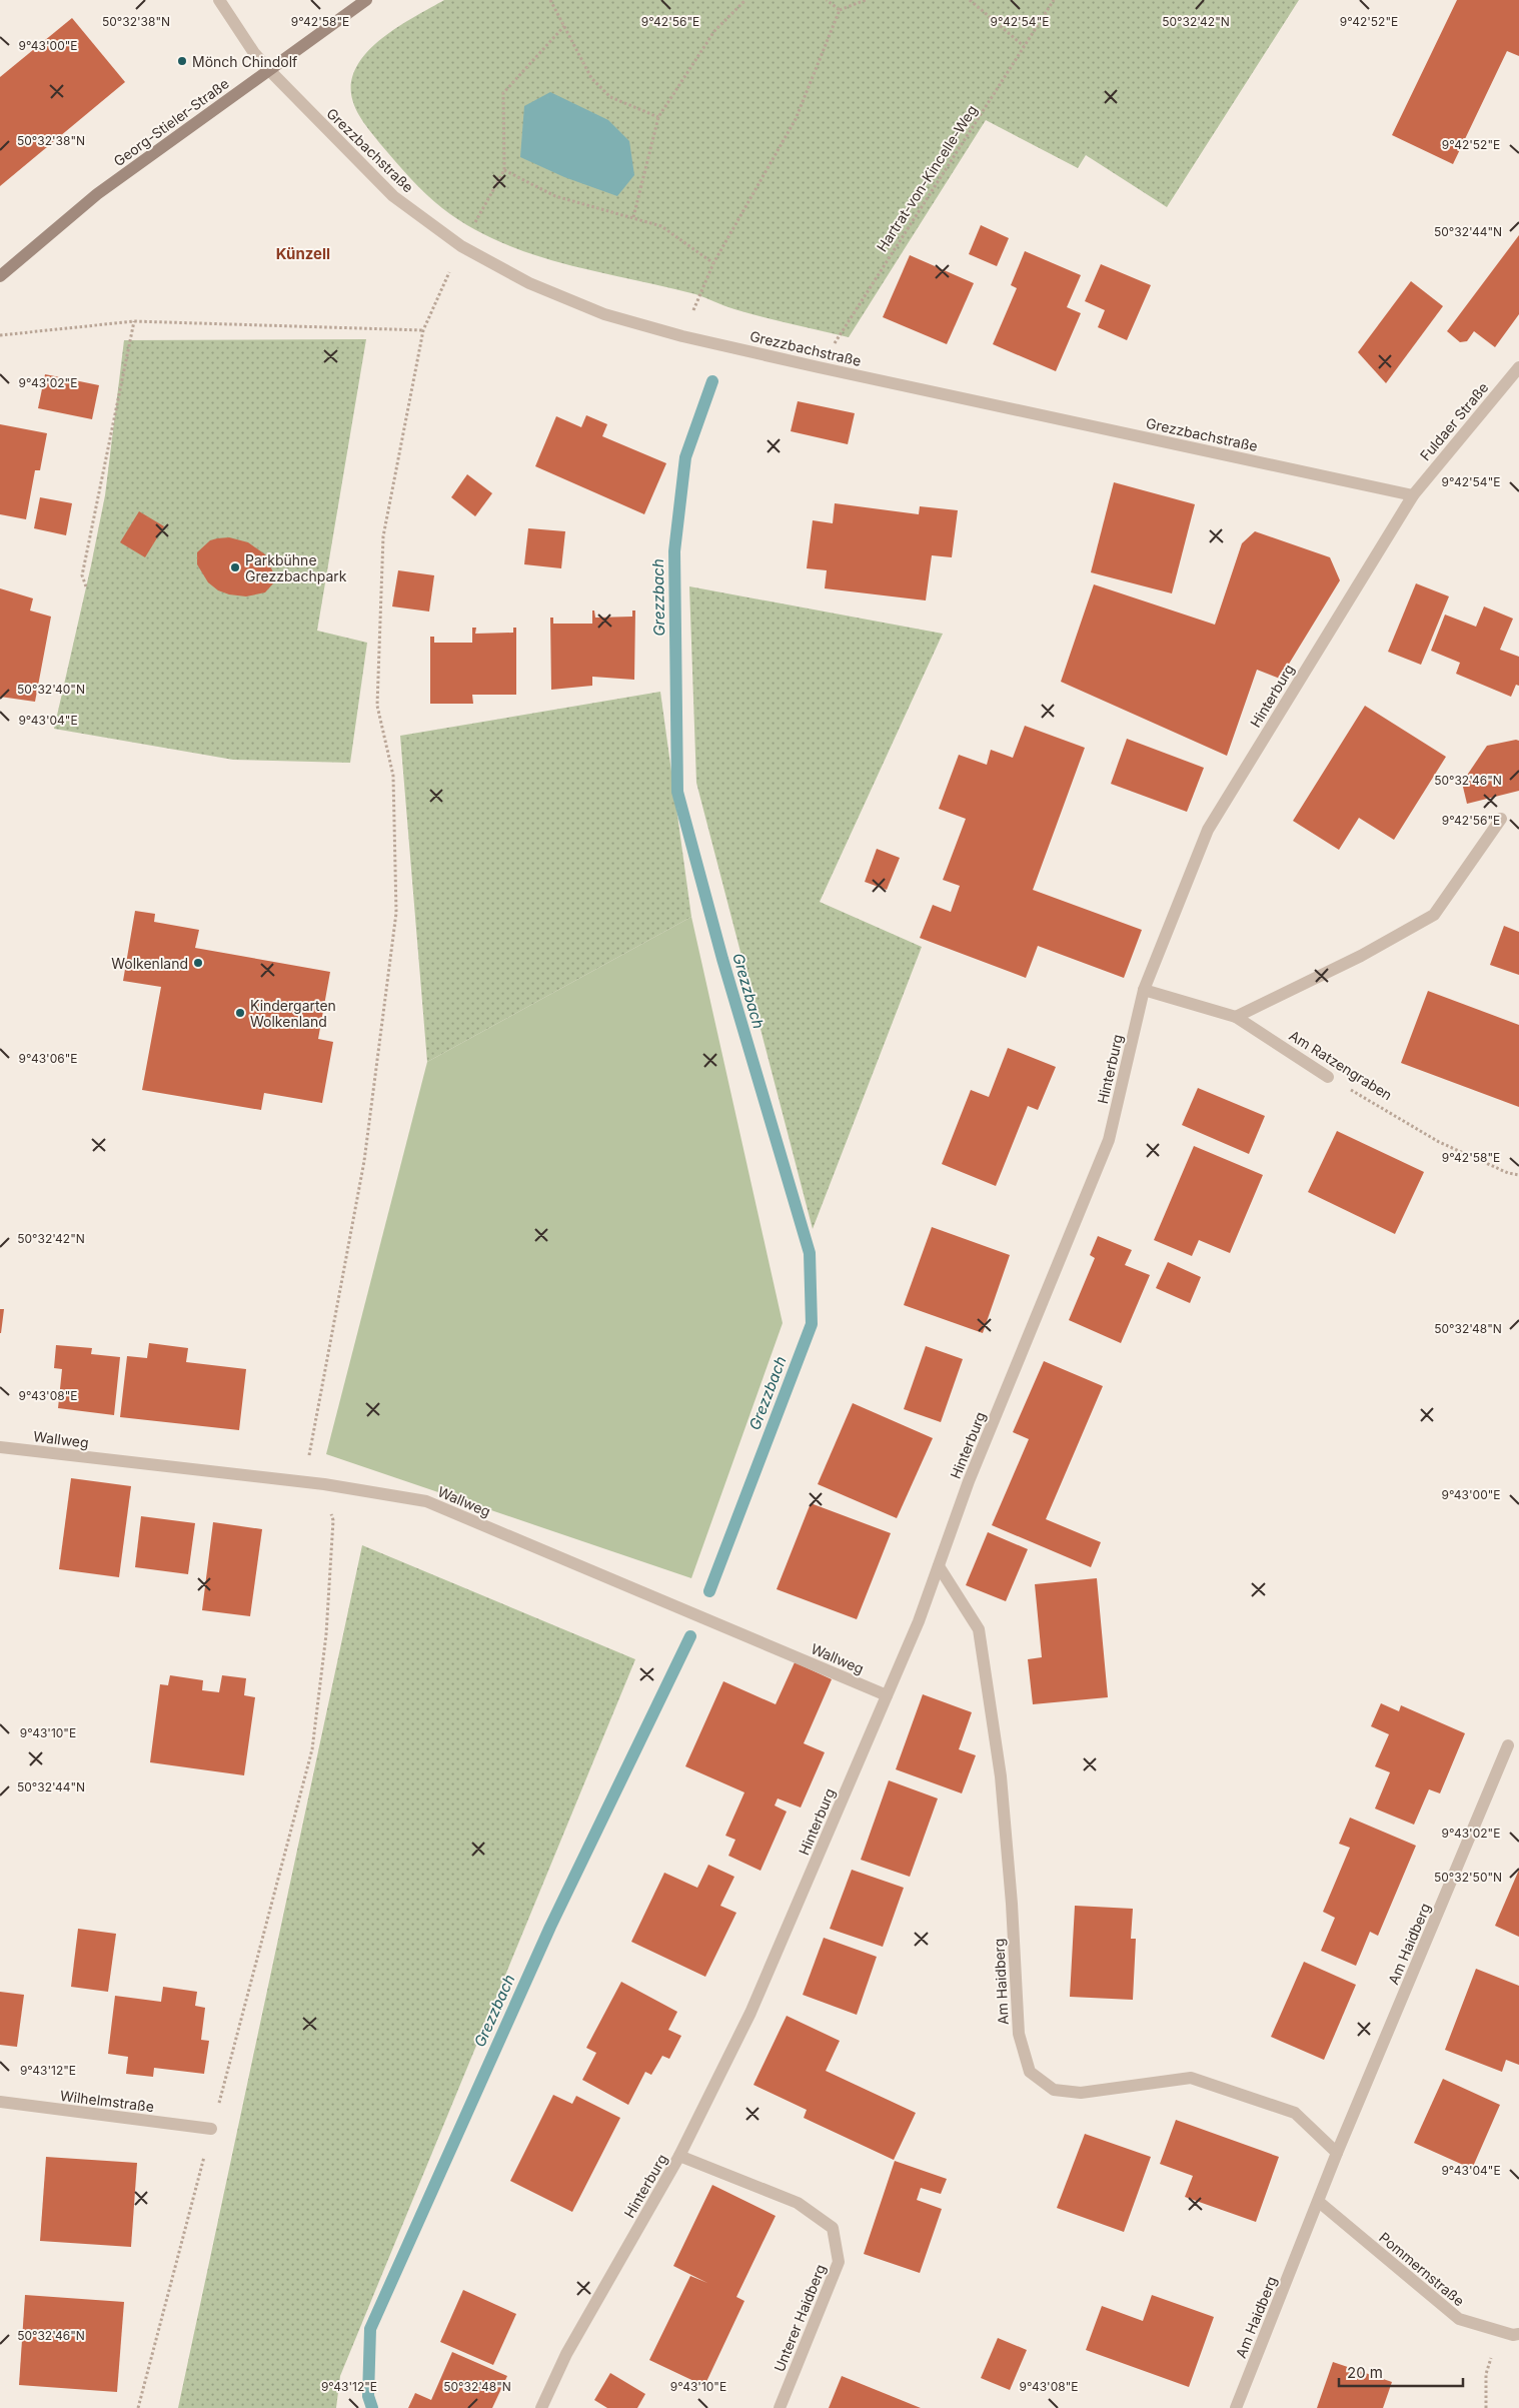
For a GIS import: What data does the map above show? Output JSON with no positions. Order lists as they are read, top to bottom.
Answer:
{
  "streets": {
    "street": [
      "Georg-Stieler-Straße",
      "Grezzbachstraße",
      "Fuldaer Straße",
      "Hinterburg",
      "Am Ratzengraben",
      "Wallweg",
      "Am Haidberg",
      "Wilhelmstraße",
      "Pommernstraße",
      "Unterer Haidberg"
    ],
    "path": ["Hartrat-von-Kincelle-Weg"]
  },
  "crossings": [
    ["Georg-Stieler-Straße", "Grezzbachstraße"],
    ["Grezzbachstraße", "Hartrat-von-Kincelle-Weg"],
    ["Grezzbachstraße", "Fuldaer Straße"],
    ["Grezzbachstraße", "Hinterburg"],
    ["Fuldaer Straße", "Hinterburg"],
    ["Hinterburg", "Am Ratzengraben"],
    ["Hinterburg", "Wallweg"],
    ["Hinterburg", "Am Haidberg"],
    ["Hinterburg", "Unterer Haidberg"],
    ["Am Haidberg", "Pommernstraße"]
  ],
  "districts": ["Künzell"],
  "water": ["Grezzbach"],
  "places": [
    "Mönch Chindolf",
    "Parkbühne Grezzbachpark",
    "Wolkenland",
    "Kindergarten Wolkenland"
  ],
  "scale_bar": "20 m",
  "coordinates": [
    "9°42'58\"E",
    "9°42'56\"E",
    "9°42'54\"E",
    "9°42'52\"E",
    "50°32'38\"N",
    "50°32'42\"N",
    "9°43'00\"E",
    "50°32'44\"N",
    "9°43'02\"E",
    "50°32'40\"N",
    "9°43'04\"E",
    "50°32'46\"N",
    "9°43'06\"E",
    "50°32'48\"N",
    "9°43'08\"E",
    "9°43'10\"E",
    "50°32'50\"N",
    "9°43'12\"E"
  ]
}
